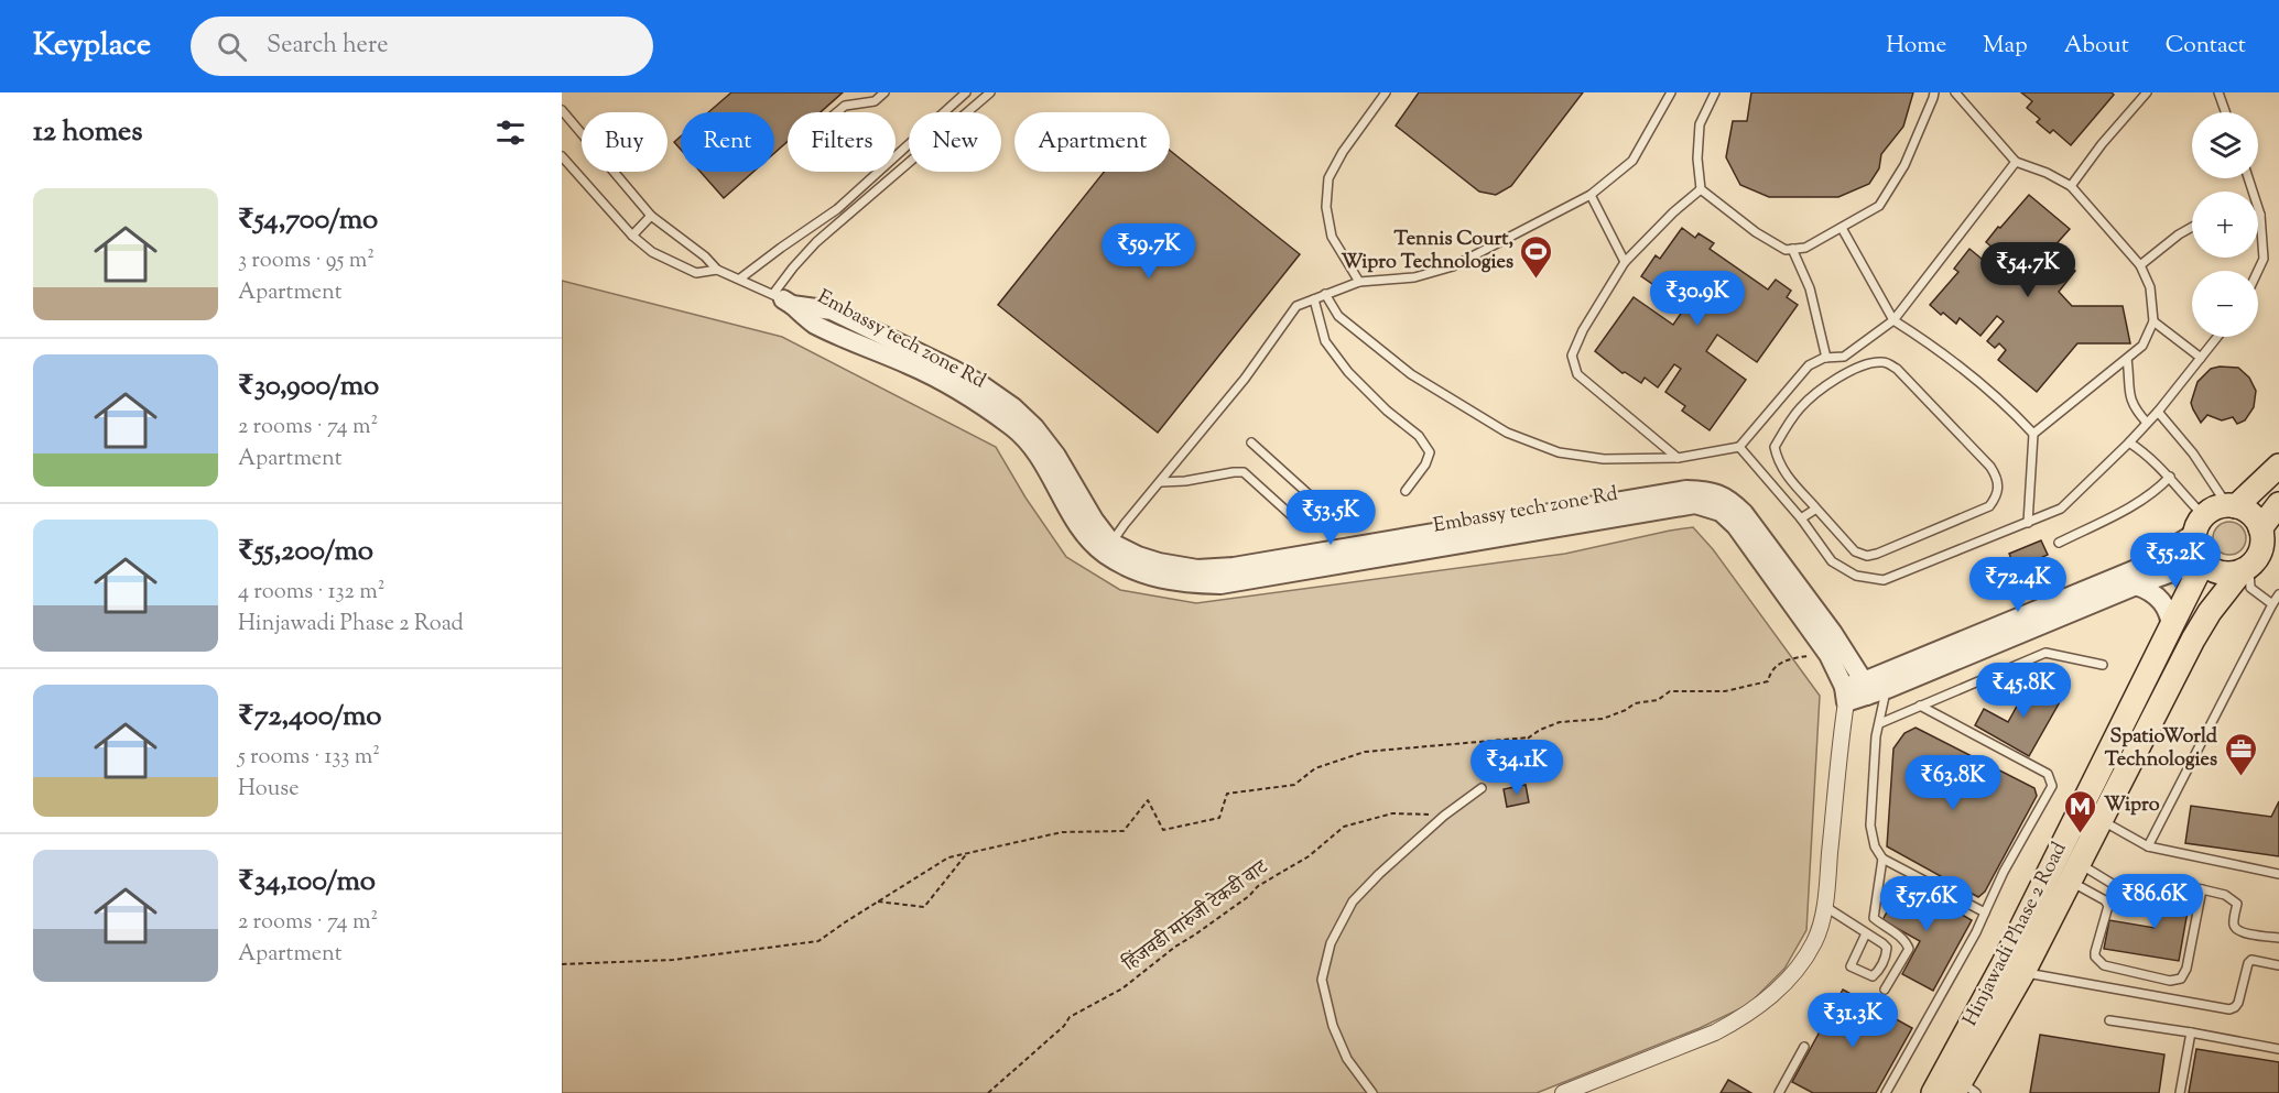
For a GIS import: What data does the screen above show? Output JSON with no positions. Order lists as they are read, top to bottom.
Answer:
{
  "streets": {
    "main road": ["Hinjawadi Phase 2 Road"],
    "street": ["Embassy tech zone Rd"],
    "path": ["हिंजवडी मारुंजी टेकडी वाट"]
  },
  "places": {
    "sports": ["Tennis Court, Wipro Technologies"],
    "office": ["SpatioWorld Technologies"],
    "metro station": ["Wipro"]
  },
  "page": {
    "header": "Keyplace",
    "search": "Search here",
    "nav": [
      "Home",
      "Map",
      "About",
      "Contact"
    ],
    "heading": "12 homes",
    "map_buttons": ["+", "−"],
    "chip": [
      "Buy",
      "Rent",
      "Filters",
      "New",
      "Apartment"
    ],
    "list": [
      {
        "name": "₹54,700/mo",
        "note": "3 rooms · 95 m² · Apartment"
      },
      {
        "name": "₹30,900/mo",
        "note": "2 rooms · 74 m² · Apartment"
      },
      {
        "name": "₹55,200/mo",
        "note": "4 rooms · 132 m² · Hinjawadi Phase 2 Road"
      },
      {
        "name": "₹72,400/mo",
        "note": "5 rooms · 133 m² · House"
      },
      {
        "name": "₹34,100/mo",
        "note": "2 rooms · 74 m² · Apartment"
      }
    ],
    "price": [
      "₹59.7K",
      "₹54.7K",
      "₹30.9K",
      "₹53.5K",
      "₹55.2K",
      "₹72.4K",
      "₹45.8K",
      "₹34.1K",
      "₹63.8K",
      "₹86.6K",
      "₹57.6K",
      "₹31.3K"
    ]
  }
}
